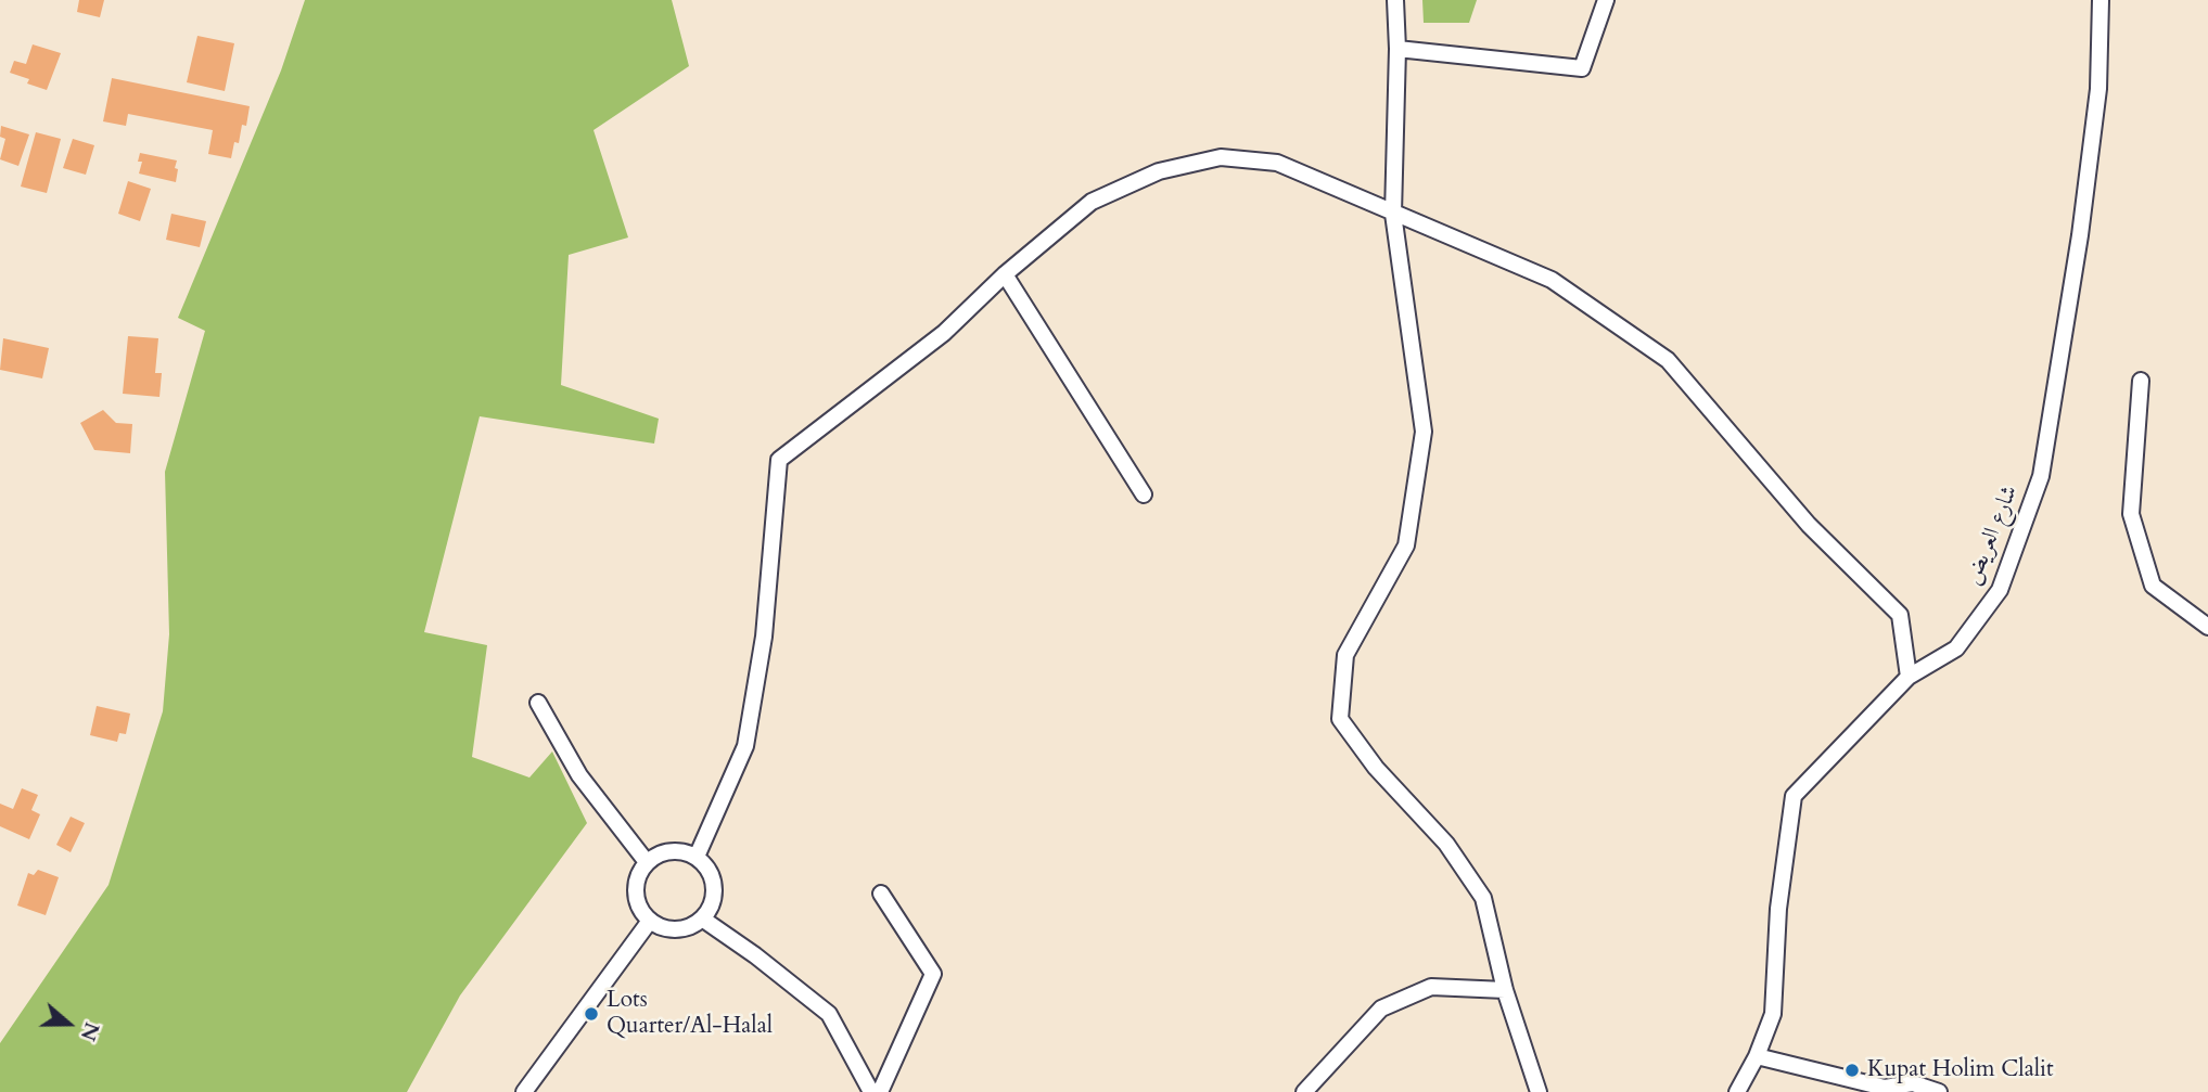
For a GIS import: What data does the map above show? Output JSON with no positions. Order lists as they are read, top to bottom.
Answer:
{
  "streets": {
    "street": ["شارع العريض"]
  },
  "places": ["Lots Quarter/Al-Halal", "Kupat Holim Clalit"],
  "north": "right"
}
